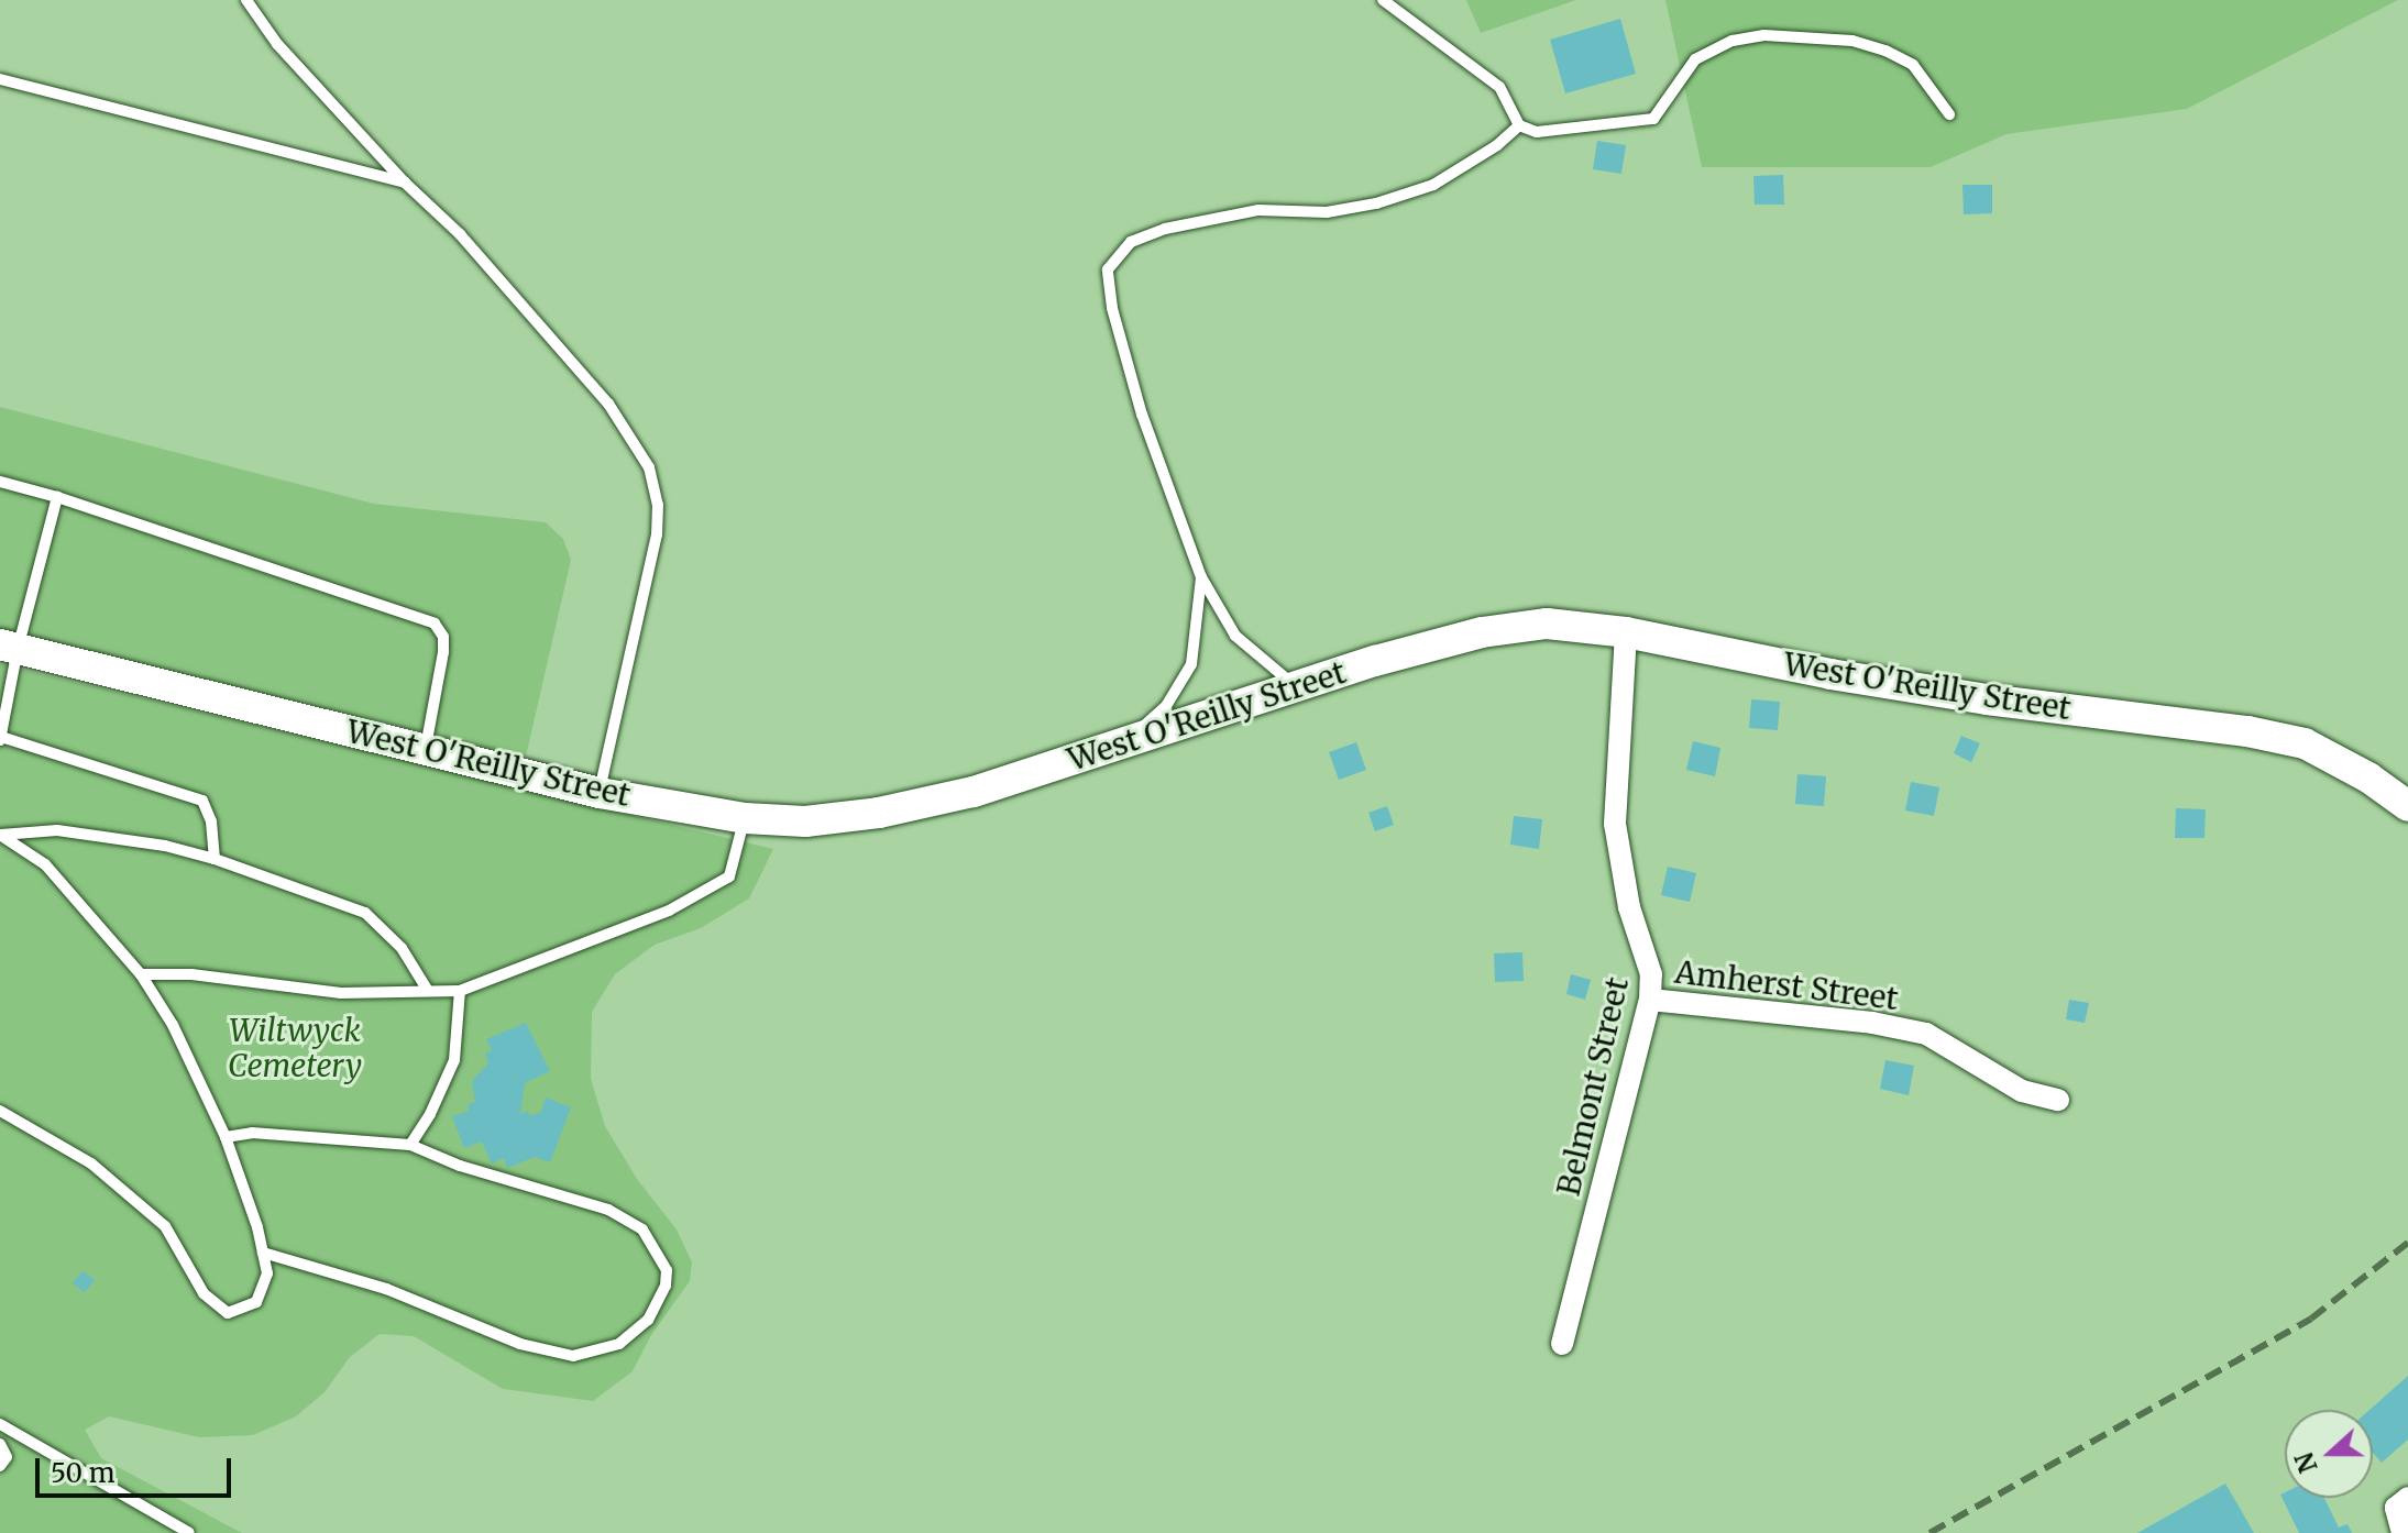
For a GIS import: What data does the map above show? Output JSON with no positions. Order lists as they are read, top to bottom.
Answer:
{
  "streets": {
    "street": ["West O'Reilly Street", "Amherst Street", "Belmont Street"]
  },
  "crossings": [
    ["West O'Reilly Street", "Belmont Street"],
    ["Amherst Street", "Belmont Street"]
  ],
  "parks": ["Wiltwyck Cemetery"],
  "scale_bar": "50 m",
  "north": "left"
}
